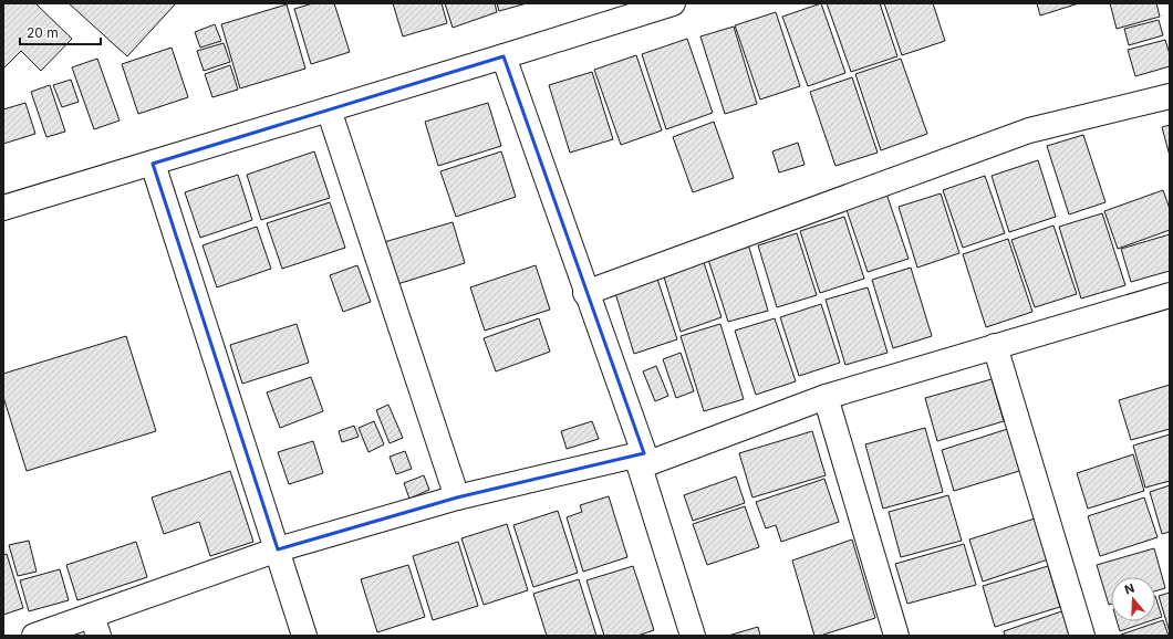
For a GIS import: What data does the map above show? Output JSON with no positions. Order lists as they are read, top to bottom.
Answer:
{
  "scale_bar": "20 m",
  "north": "top"
}
